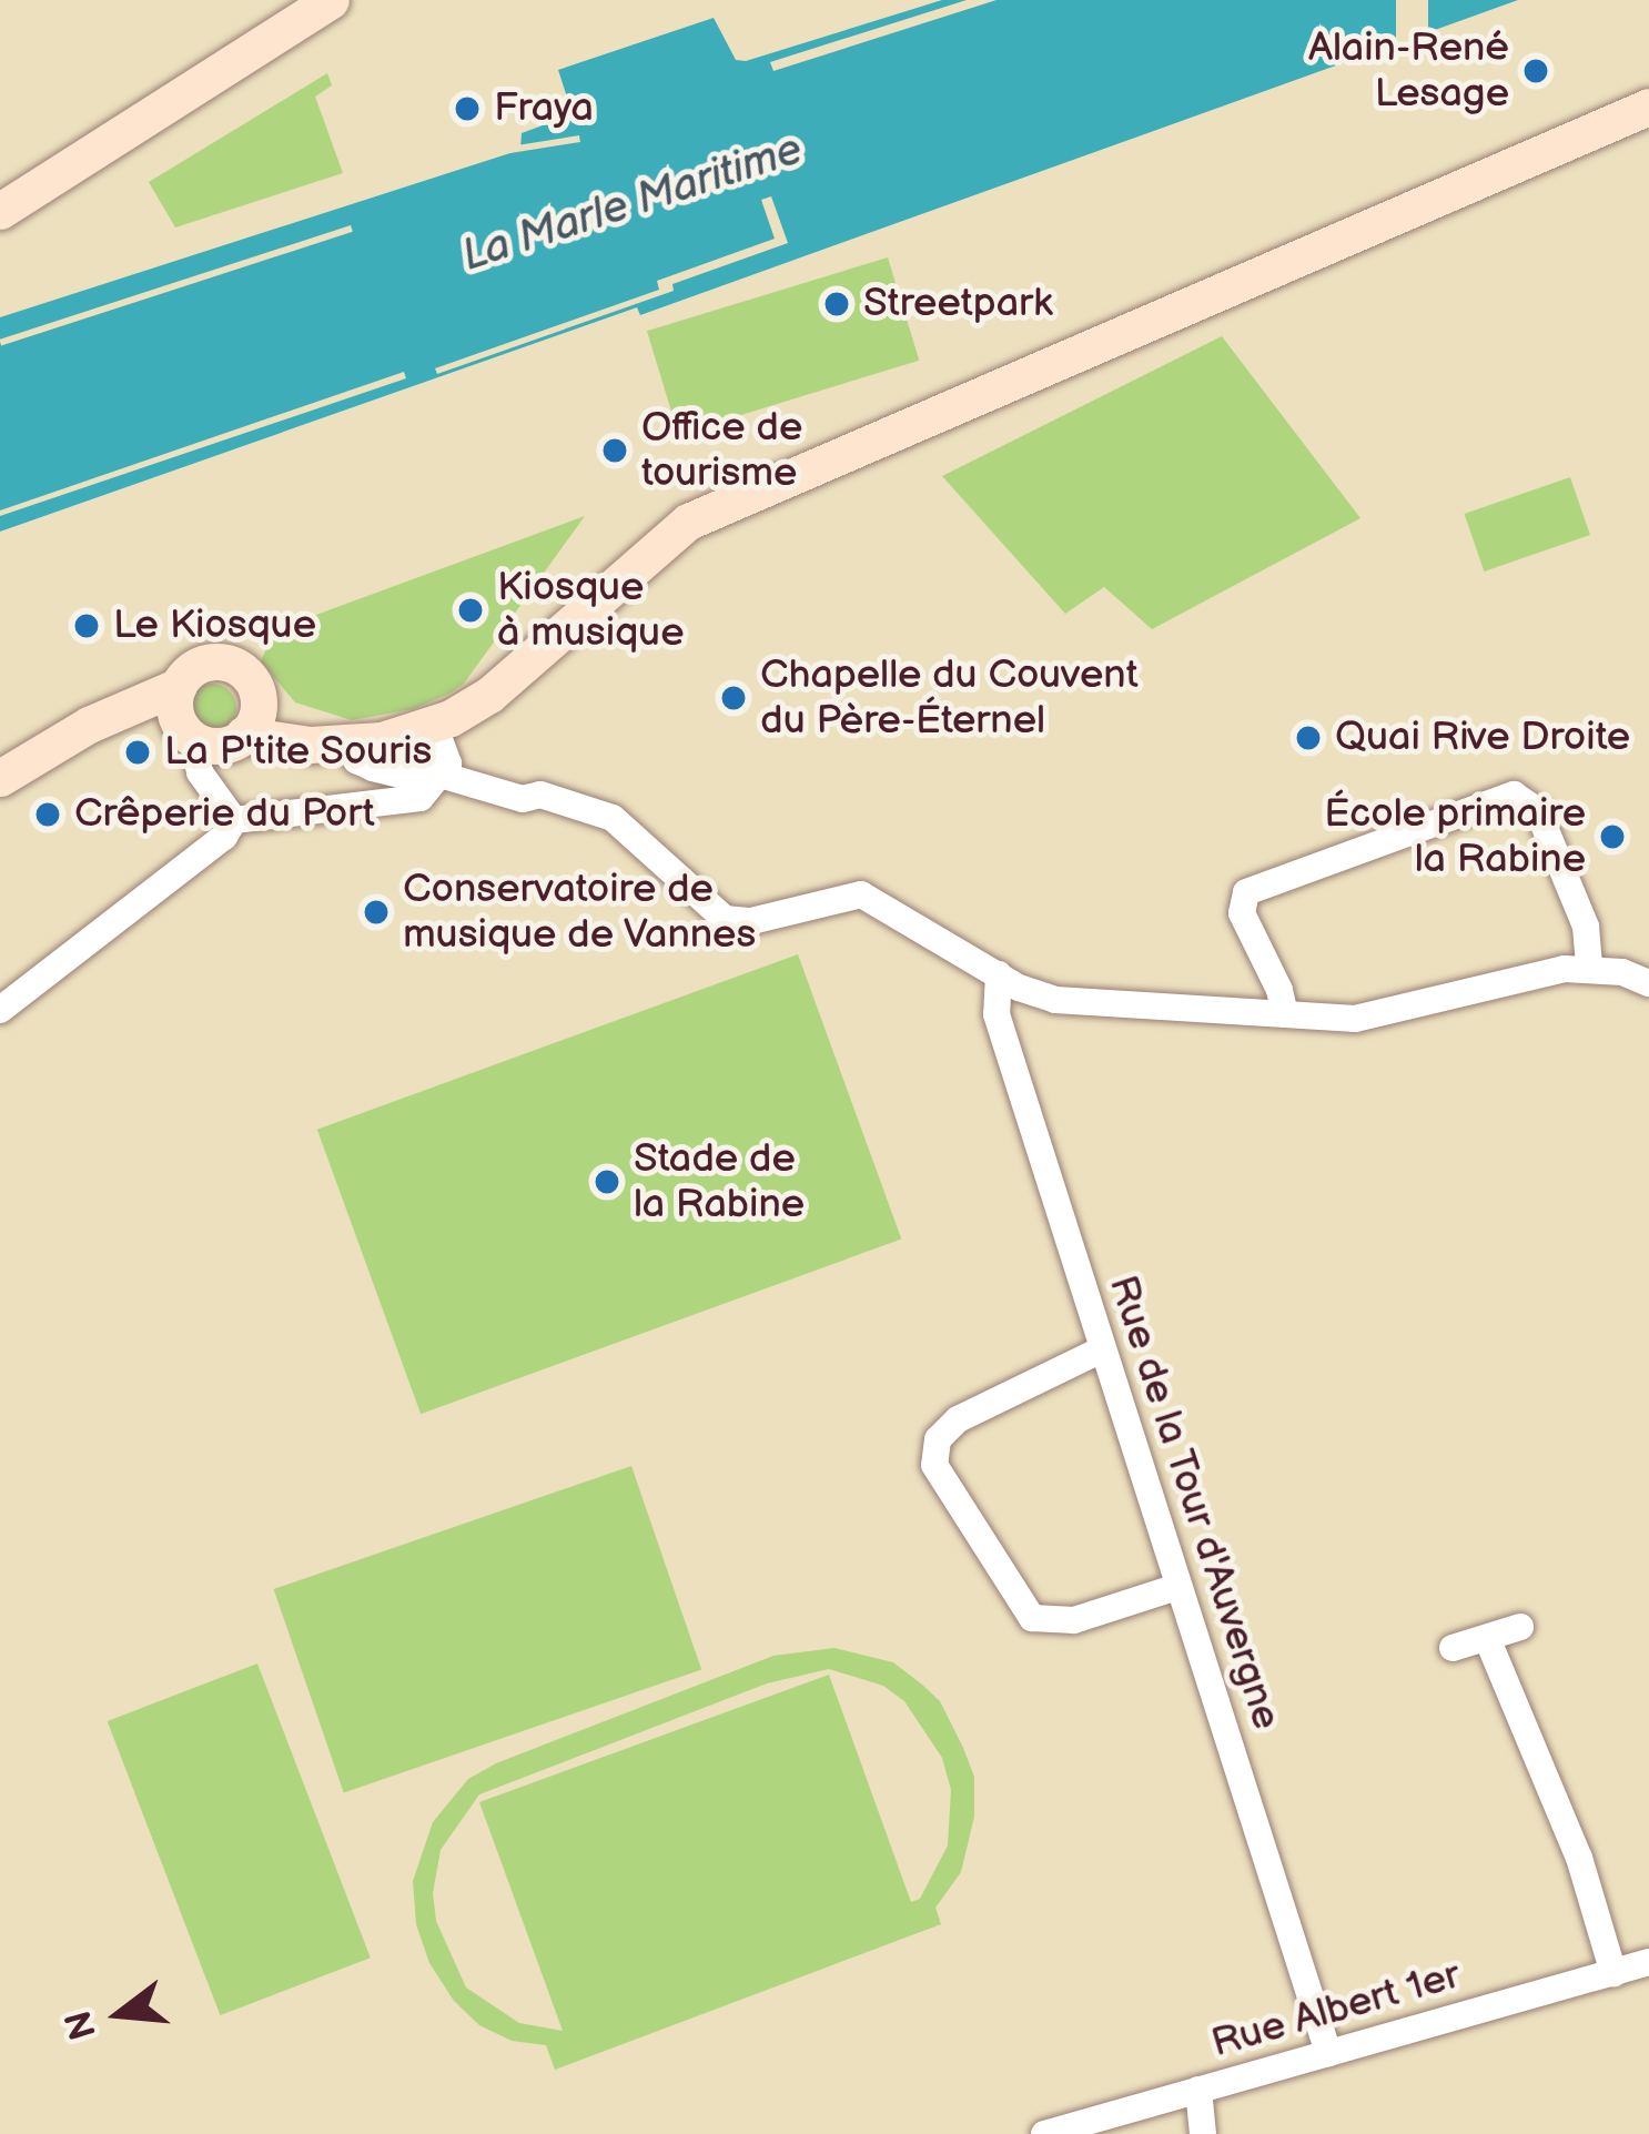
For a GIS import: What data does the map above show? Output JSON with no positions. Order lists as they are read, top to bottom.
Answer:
{
  "streets": {
    "street": ["Rue de la Tour d'Auvergne", "Rue Albert 1er"]
  },
  "crossings": [
    ["Rue de la Tour d'Auvergne", "Rue Albert 1er"]
  ],
  "water": ["La Marle Maritime"],
  "places": [
    "Alain-René Lesage",
    "Fraya",
    "Streetpark",
    "Office de tourisme",
    "Kiosque à musique",
    "Le Kiosque",
    "Chapelle du Couvent du Père-Éternel",
    "Quai Rive Droite",
    "La P'tite Souris",
    "Crêperie du Port",
    "École primaire la Rabine",
    "Conservatoire de musique de Vannes",
    "Stade de la Rabine"
  ],
  "north": "left"
}
